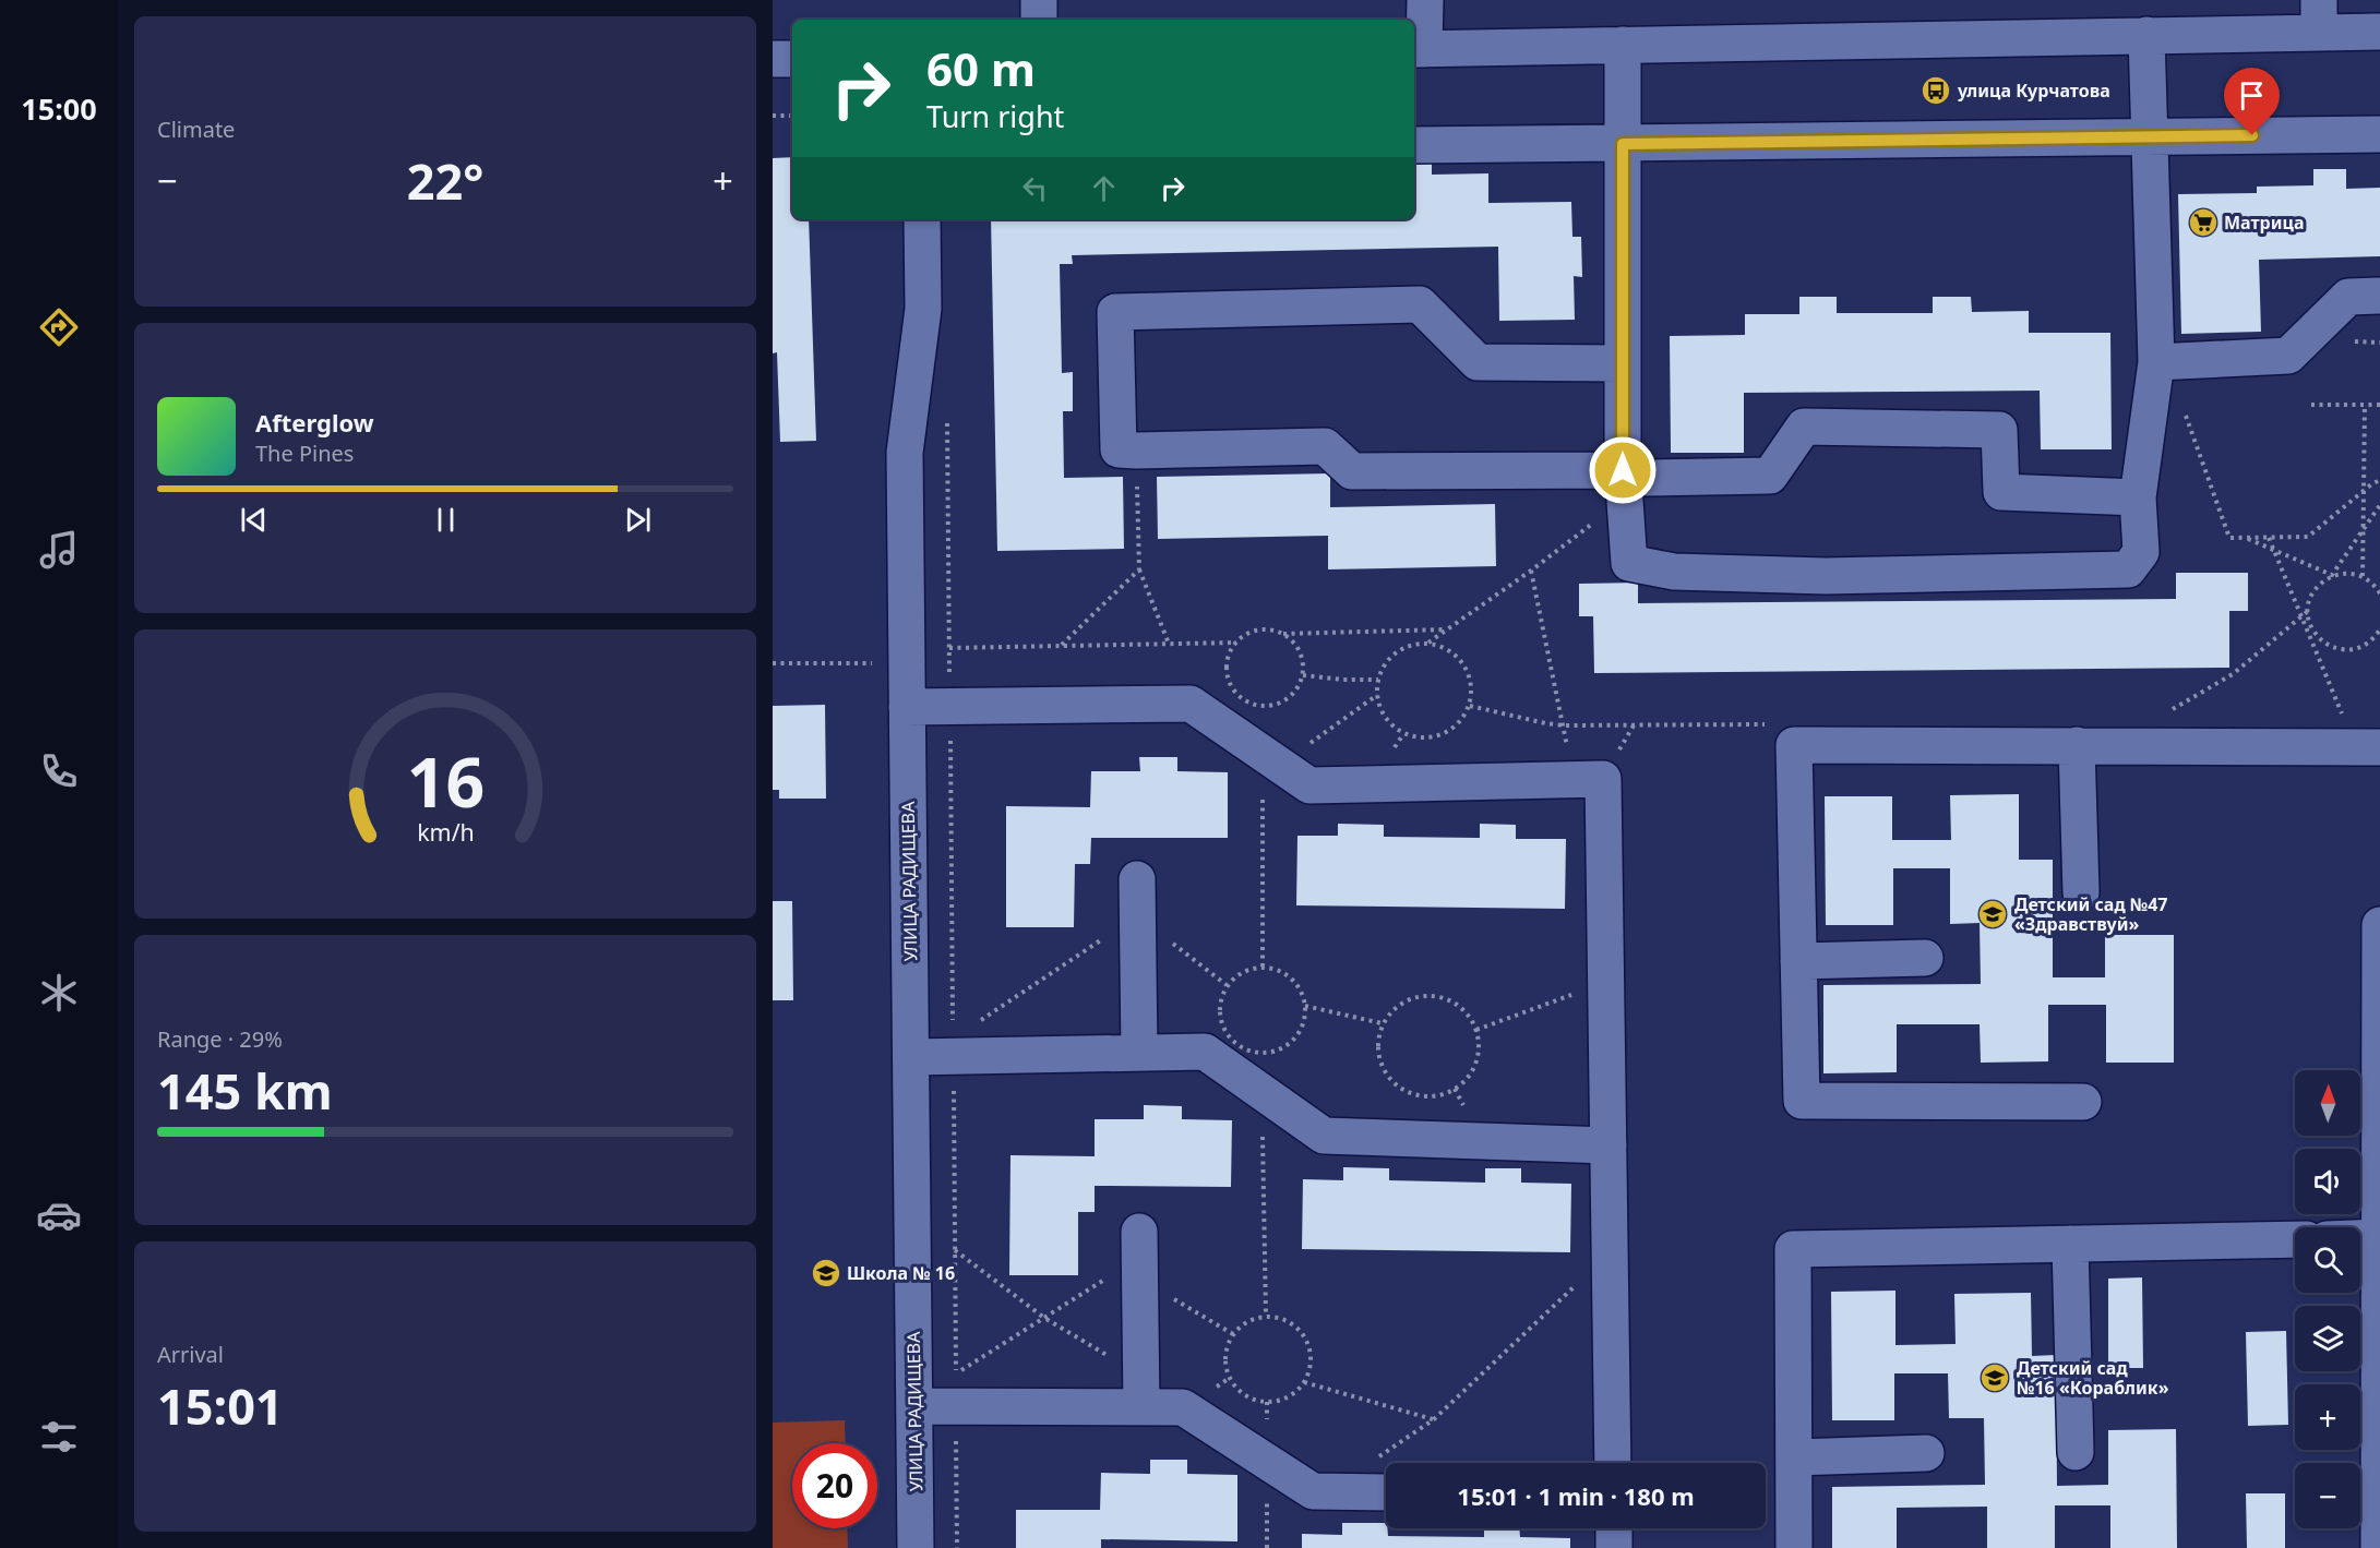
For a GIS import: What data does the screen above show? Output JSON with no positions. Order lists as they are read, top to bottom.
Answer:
{
  "streets": {
    "street": ["УЛИЦА РАДИЩЕВА"]
  },
  "places": {
    "bus stop": ["улица Курчатова"],
    "supermarket": ["Матрица"],
    "school or university": ["Детский сад №47 «Здравствуй»", "Школа № 16", "Детский сад №16 «Кораблик»"]
  },
  "north": "top",
  "page": {
    "tabs": "15:00",
    "tile": [
      "Climate",
      ["Range · 29%", "145 km"],
      ["Arrival", "15:01"]
    ],
    "turn": ["60 m", "Turn right"],
    "heat": ["−", "22°", "+"],
    "song": ["Afterglow", "The Pines"],
    "map_buttons": ["+", "−"],
    "limit": "20",
    "trip": "15:01 · 1 min · 180 m",
    "gauge": ["16", "km/h"]
  }
}
